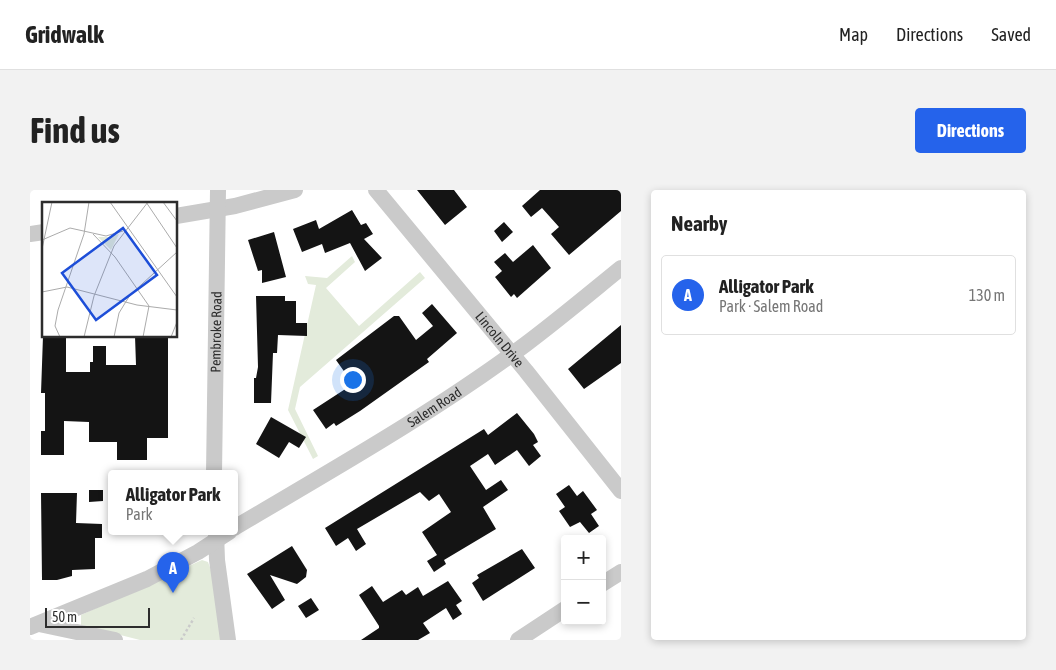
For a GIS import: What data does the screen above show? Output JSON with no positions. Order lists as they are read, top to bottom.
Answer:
{
  "streets": {
    "street": ["Pembroke Road", "Lincoln Drive", "Salem Road"]
  },
  "crossings": [
    ["Lincoln Drive", "Salem Road"]
  ],
  "scale_bar": "50 m",
  "page": {
    "header": "Gridwalk",
    "nav": ["Map", "Directions", "Saved"],
    "buttons": "Directions",
    "title": "Find us",
    "heading": "Nearby",
    "list": [
      {
        "mark": "A",
        "name": "Alligator Park",
        "note": "Park · Salem Road",
        "value": "130 m"
      }
    ],
    "popup": ["Alligator Park", "Park"],
    "map_buttons": ["+", "−"],
    "pins": "A",
    "scale": "50 m"
  }
}
